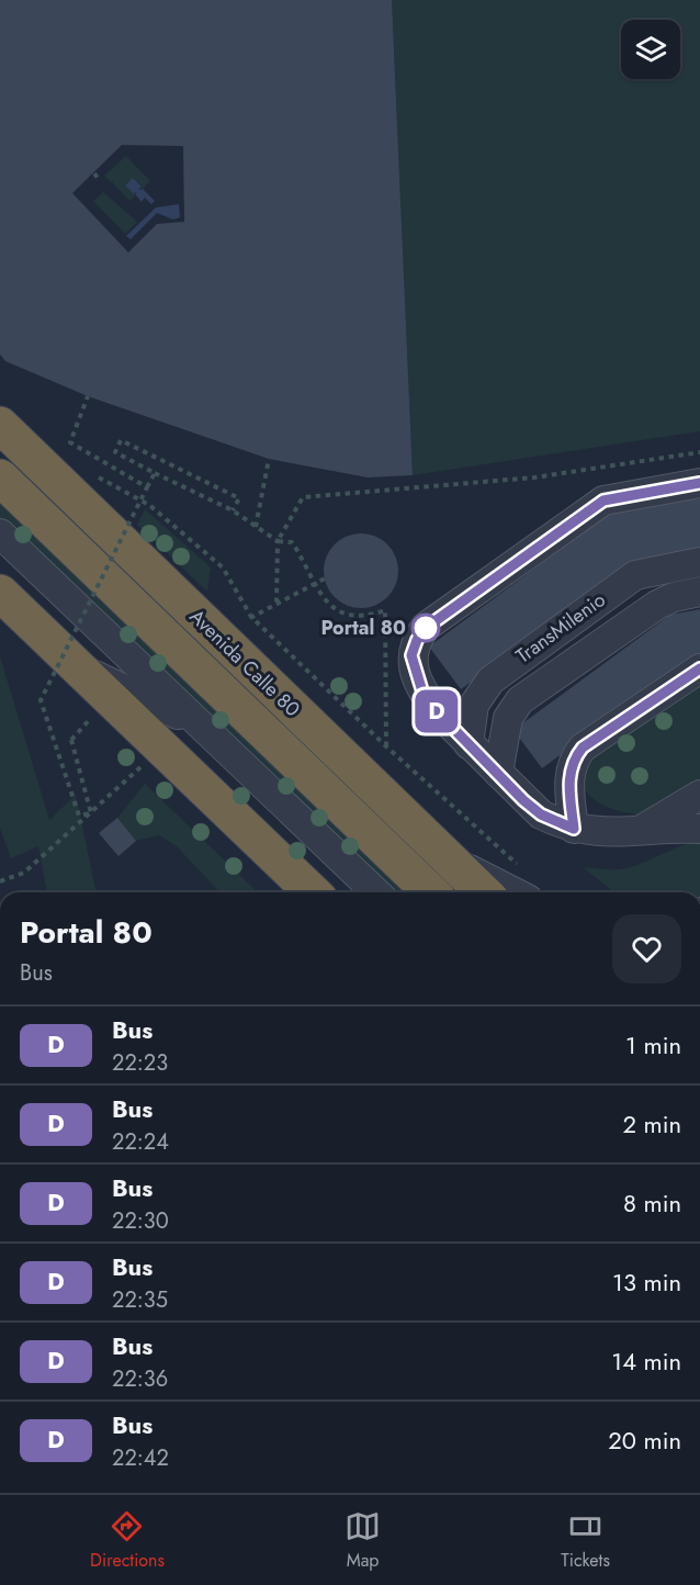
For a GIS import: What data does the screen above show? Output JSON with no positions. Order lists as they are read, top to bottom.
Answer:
{
  "streets": {
    "highway": ["Avenida Calle 80"],
    "street": ["TransMilenio"]
  },
  "places": ["Portal 80"],
  "lines": ["bus line D"],
  "page": {
    "on_map": "D",
    "heading": ["Portal 80", "Bus"],
    "list": [
      {
        "mark": "D",
        "name": "Bus",
        "note": "22:23",
        "value": "1 min"
      },
      {
        "mark": "D",
        "name": "Bus",
        "note": "22:24",
        "value": "2 min"
      },
      {
        "mark": "D",
        "name": "Bus",
        "note": "22:30",
        "value": "8 min"
      },
      {
        "mark": "D",
        "name": "Bus",
        "note": "22:35",
        "value": "13 min"
      },
      {
        "mark": "D",
        "name": "Bus",
        "note": "22:36",
        "value": "14 min"
      },
      {
        "mark": "D",
        "name": "Bus",
        "note": "22:42",
        "value": "20 min"
      }
    ],
    "tabs": ["Directions", "Map", "Tickets"]
  }
}
